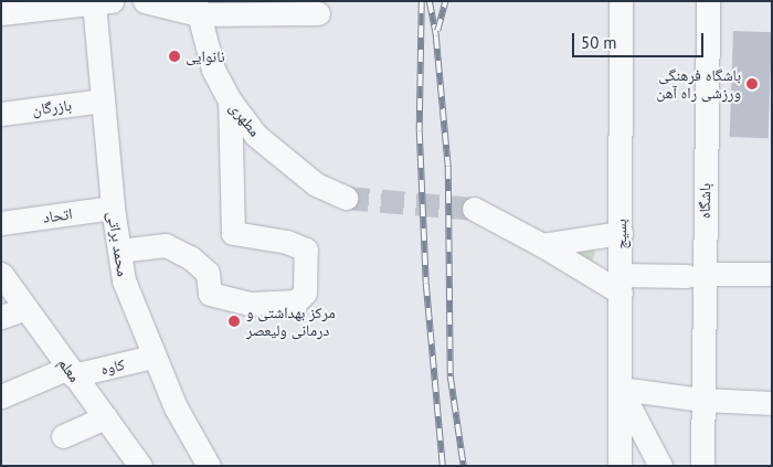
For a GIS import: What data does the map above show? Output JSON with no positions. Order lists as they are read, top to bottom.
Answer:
{
  "streets": {
    "street": [
      "بازرگان",
      "مطهری",
      "باشگاه",
      "اتحاد",
      "بسیج",
      "محمد براتی",
      "کاوه",
      "معلم"
    ]
  },
  "crossings": [
    ["بازرگان", "محمد براتی"],
    ["اتحاد", "محمد براتی"],
    ["محمد براتی", "کاوه"],
    ["کاوه", "معلم"]
  ],
  "places": ["نانوایی", "باشگاه فرهنگی ورزشی راه آهن", "مرکز بهداشتی و درمانی ولیعصر"],
  "scale_bar": "50 m"
}
